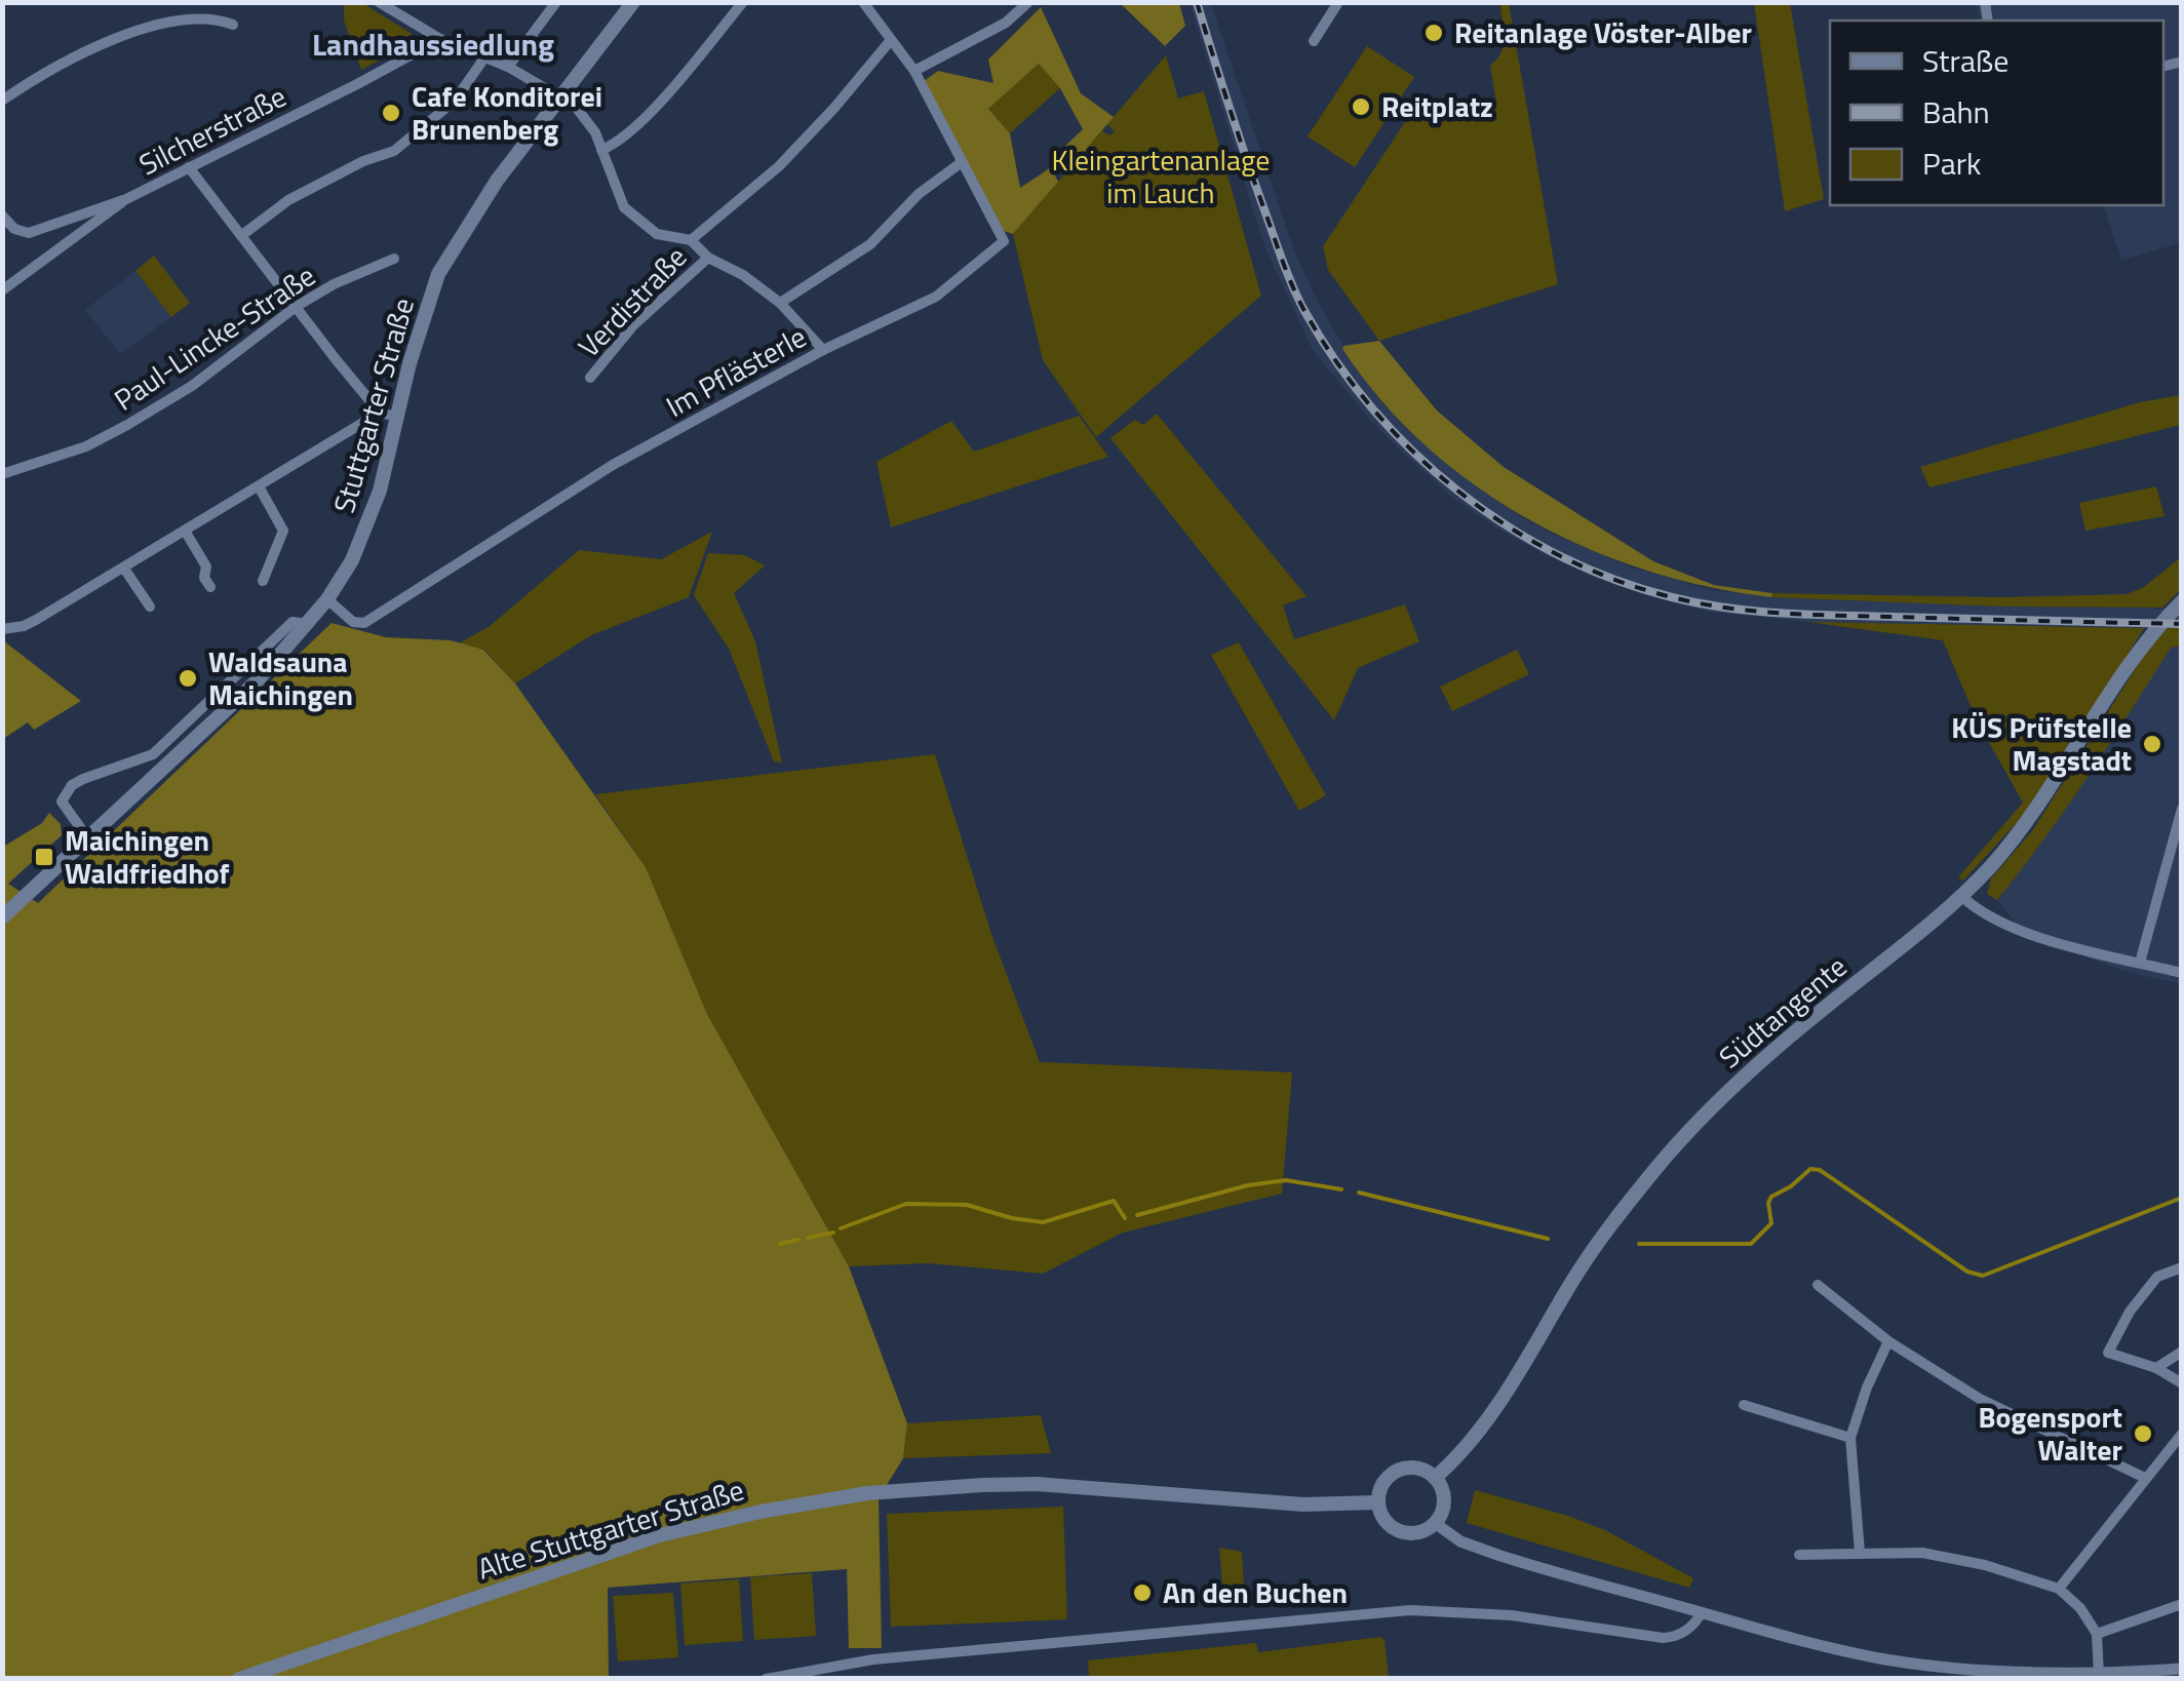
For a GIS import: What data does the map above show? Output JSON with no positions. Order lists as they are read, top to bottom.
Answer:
{
  "streets": {
    "main road": ["Stuttgarter Straße", "Südtangente", "Alte Stuttgarter Straße"],
    "street": [
      "Silcherstraße",
      "Verdistraße",
      "Paul-Lincke-Straße",
      "Im Pflästerle"
    ]
  },
  "crossings": [
    ["Silcherstraße", "Verdistraße"],
    ["Verdistraße", "Im Pflästerle"],
    ["Verdistraße", "Stuttgarter Straße"],
    ["Im Pflästerle", "Stuttgarter Straße"],
    ["Südtangente", "Alte Stuttgarter Straße"]
  ],
  "districts": ["Landhaussiedlung"],
  "parks": ["Kleingartenanlage im Lauch"],
  "places": {
    "other": [
      "Reitanlage Vöster-Alber",
      "Reitplatz",
      "Cafe Konditorei Brunenberg",
      "Waldsauna Maichingen",
      "KÜS Prüfstelle Magstadt",
      "Bogensport Walter",
      "An den Buchen"
    ],
    "transit": ["Maichingen Waldfriedhof"]
  },
  "legend": ["Straße", "Bahn", "Park"]
}
